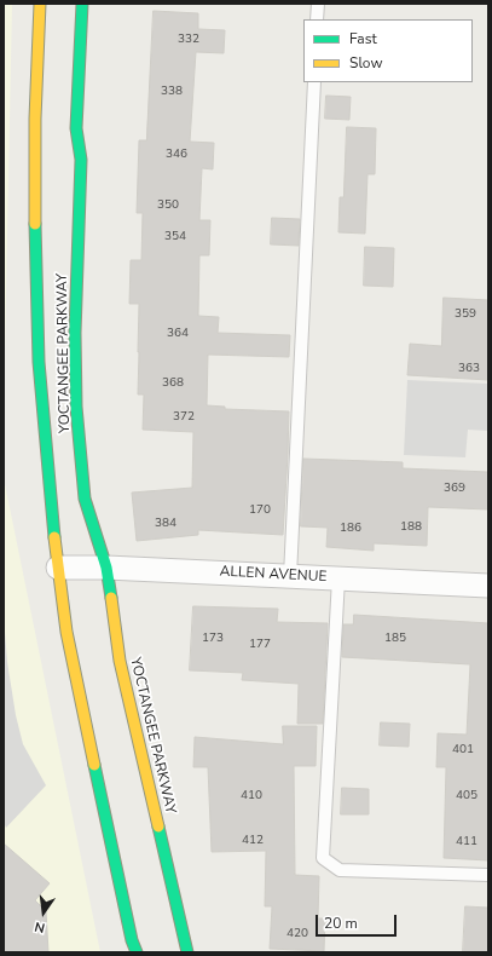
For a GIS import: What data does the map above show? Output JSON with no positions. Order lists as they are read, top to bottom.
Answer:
{
  "streets": {
    "street": ["YOCTANGEE PARKWAY", "ALLEN AVENUE"]
  },
  "crossings": [
    ["YOCTANGEE PARKWAY", "ALLEN AVENUE"]
  ],
  "house_numbers": [
    "332",
    "338",
    "346",
    "350",
    "354",
    "359",
    "364",
    "363",
    "368",
    "372",
    "369",
    "170",
    "384",
    "188",
    "186",
    "173",
    "185",
    "177",
    "401",
    "410",
    "405",
    "412",
    "411",
    "420"
  ],
  "legend": ["Fast", "Slow"],
  "scale_bar": "20 m",
  "north": "bottom"
}
